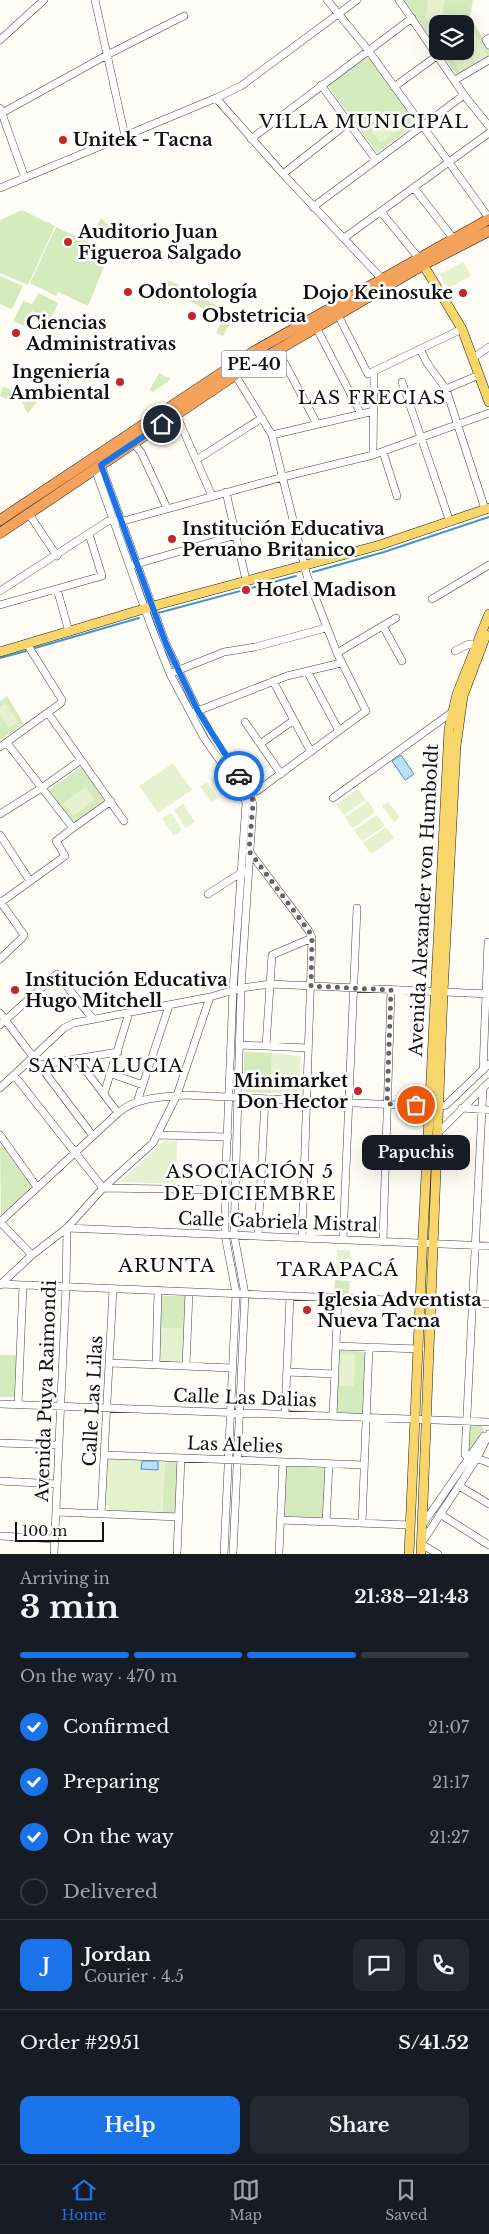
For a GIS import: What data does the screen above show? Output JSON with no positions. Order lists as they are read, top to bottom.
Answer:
{
  "streets": {
    "highway": ["PE-40"],
    "main road": ["Avenida Alexander von Humboldt"],
    "street": [
      "Calle Gabriela Mistral",
      "Avenida Puya Raimondi",
      "Calle Las Dalias",
      "Calle Las Lilas",
      "Las Alelies"
    ]
  },
  "crossings": [
    ["Avenida Alexander von Humboldt", "Calle Gabriela Mistral"],
    ["Avenida Alexander von Humboldt", "Calle Las Dalias"],
    ["Calle Gabriela Mistral", "Avenida Puya Raimondi"],
    ["Avenida Puya Raimondi", "Calle Las Dalias"],
    ["Calle Las Dalias", "Calle Las Lilas"],
    ["Calle Las Lilas", "Las Alelies"]
  ],
  "districts": [
    "VILLA MUNICIPAL",
    "LAS FRECIAS",
    "SANTA LUCIA",
    "ASOCIACIÓN 5 DE DICIEMBRE",
    "ARUNTA",
    "TARAPACÁ"
  ],
  "places": [
    "Unitek - Tacna",
    "Auditorio Juan Figueroa Salgado",
    "Odontología",
    "Dojo Keinosuke",
    "Obstetricia",
    "Ciencias Administrativas",
    "Ingeniería Ambiental",
    "Institución Educativa Peruano Britanico",
    "Hotel Madison",
    "Institución Educativa Hugo Mitchell",
    "Minimarket Don Hector",
    "Papuchis",
    "Iglesia Adventista Nueva Tacna"
  ],
  "scale_bar": "100 m",
  "page": {
    "bubble": "Papuchis",
    "scale": "100 m",
    "heading": ["3 min", "Arriving in", "21:38–21:43"],
    "panel": [
      "Jordan",
      "Courier · 4.5",
      "Order #2951",
      "S/41.52"
    ],
    "bar": "On the way · 470 m",
    "list": [
      ["Confirmed", "21:07"],
      ["Preparing", "21:17"],
      ["On the way", "21:27"],
      "Delivered"
    ],
    "round": "J",
    "buttons": ["Help", "Share"],
    "tabs": ["Home", "Map", "Saved"]
  }
}
